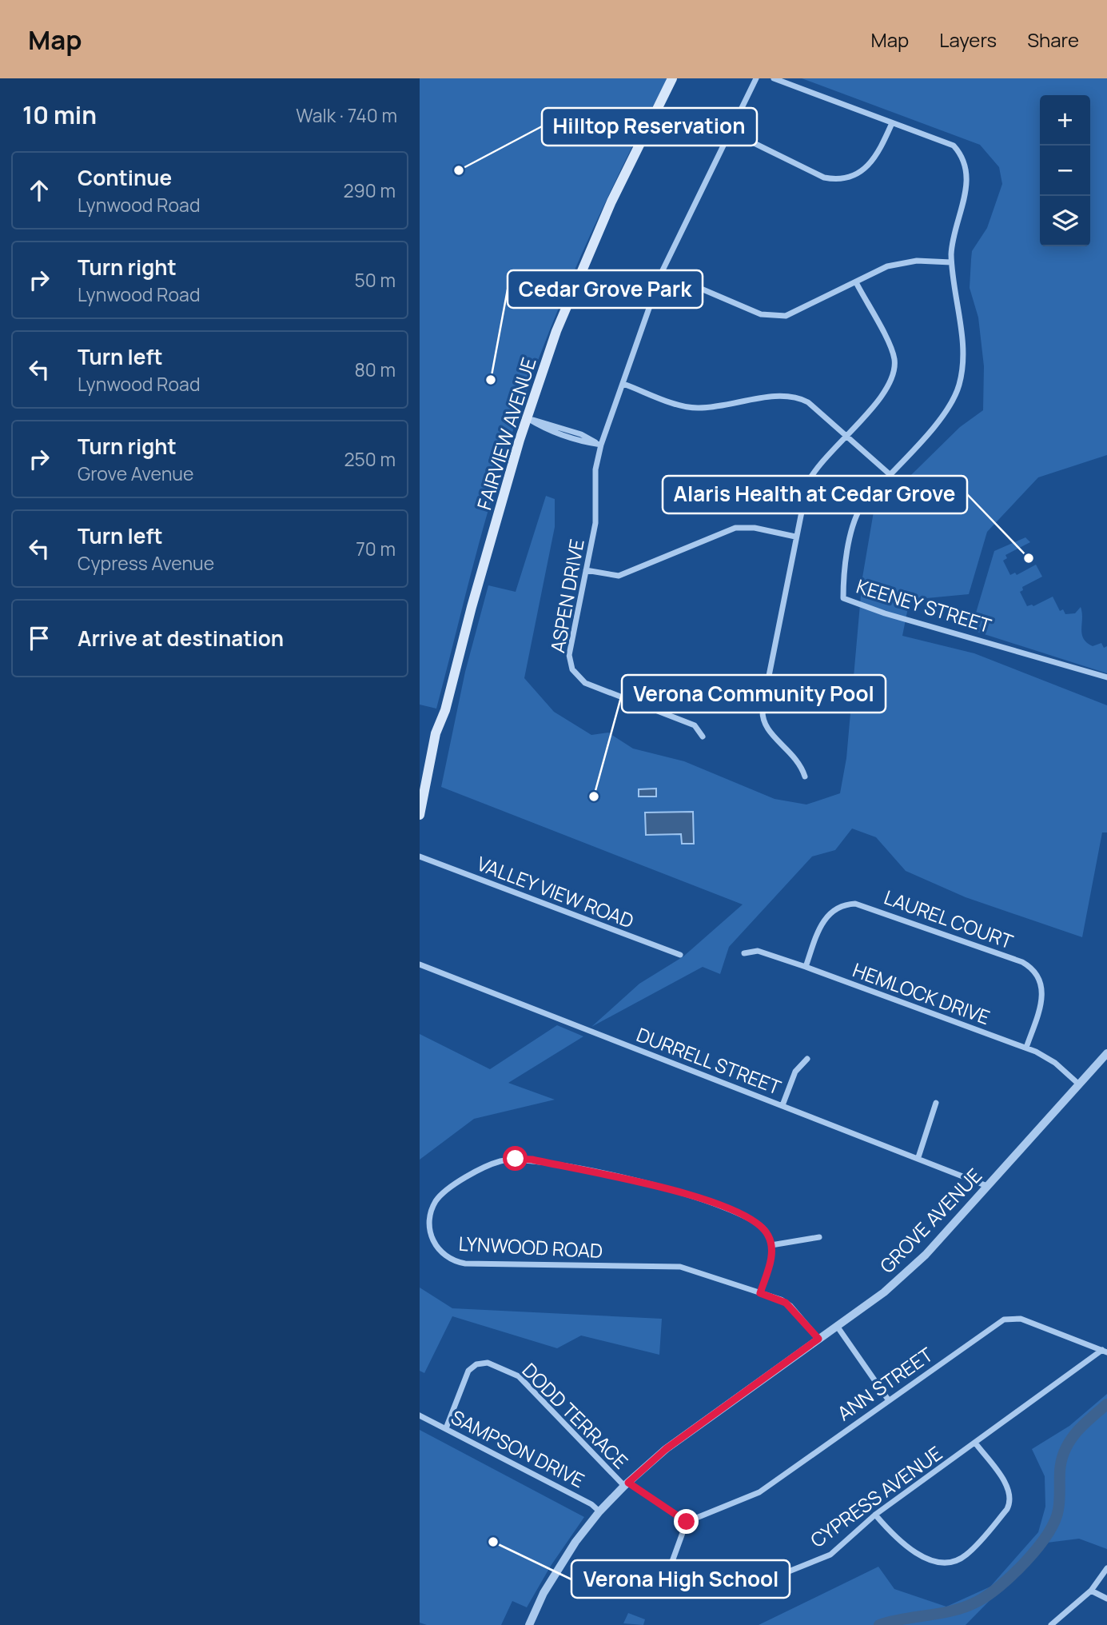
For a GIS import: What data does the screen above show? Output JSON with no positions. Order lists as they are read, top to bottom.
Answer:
{
  "streets": {
    "main road": ["FAIRVIEW AVENUE"],
    "street": [
      "ASPEN DRIVE",
      "KEENEY STREET",
      "VALLEY VIEW ROAD",
      "LAUREL COURT",
      "HEMLOCK DRIVE",
      "DURRELL STREET",
      "GROVE AVENUE",
      "LYNWOOD ROAD",
      "ANN STREET",
      "DODD TERRACE",
      "SAMPSON DRIVE",
      "CYPRESS AVENUE"
    ]
  },
  "crossings": [
    ["LAUREL COURT", "HEMLOCK DRIVE"],
    ["HEMLOCK DRIVE", "GROVE AVENUE"],
    ["DURRELL STREET", "GROVE AVENUE"],
    ["GROVE AVENUE", "LYNWOOD ROAD"],
    ["GROVE AVENUE", "DODD TERRACE"],
    ["GROVE AVENUE", "SAMPSON DRIVE"],
    ["ANN STREET", "CYPRESS AVENUE"],
    ["DODD TERRACE", "SAMPSON DRIVE"]
  ],
  "places": [
    "Hilltop Reservation",
    "Cedar Grove Park",
    "Alaris Health at Cedar Grove",
    "Verona Community Pool",
    "Verona High School"
  ],
  "page": {
    "header": "Map",
    "nav": ["Map", "Layers", "Share"],
    "heading": ["10 min", "Walk · 740 m"],
    "map_buttons": ["+", "−"],
    "list": [
      ["Continue", "Lynwood Road", "290 m"],
      ["Turn right", "Lynwood Road", "50 m"],
      ["Turn left", "Lynwood Road", "80 m"],
      ["Turn right", "Grove Avenue", "250 m"],
      ["Turn left", "Cypress Avenue", "70 m"],
      "Arrive at destination"
    ]
  }
}
